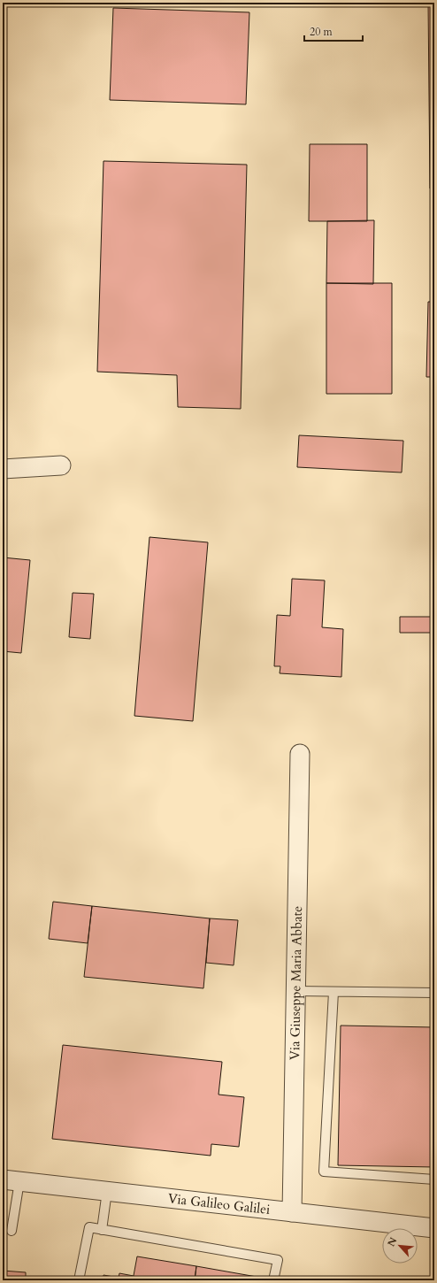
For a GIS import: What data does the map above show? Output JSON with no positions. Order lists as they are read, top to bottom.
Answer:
{
  "streets": {
    "street": ["Via Giuseppe Maria Abbate", "Via Galileo Galilei"]
  },
  "crossings": [
    ["Via Giuseppe Maria Abbate", "Via Galileo Galilei"]
  ],
  "scale_bar": "20 m",
  "north": "top left"
}
